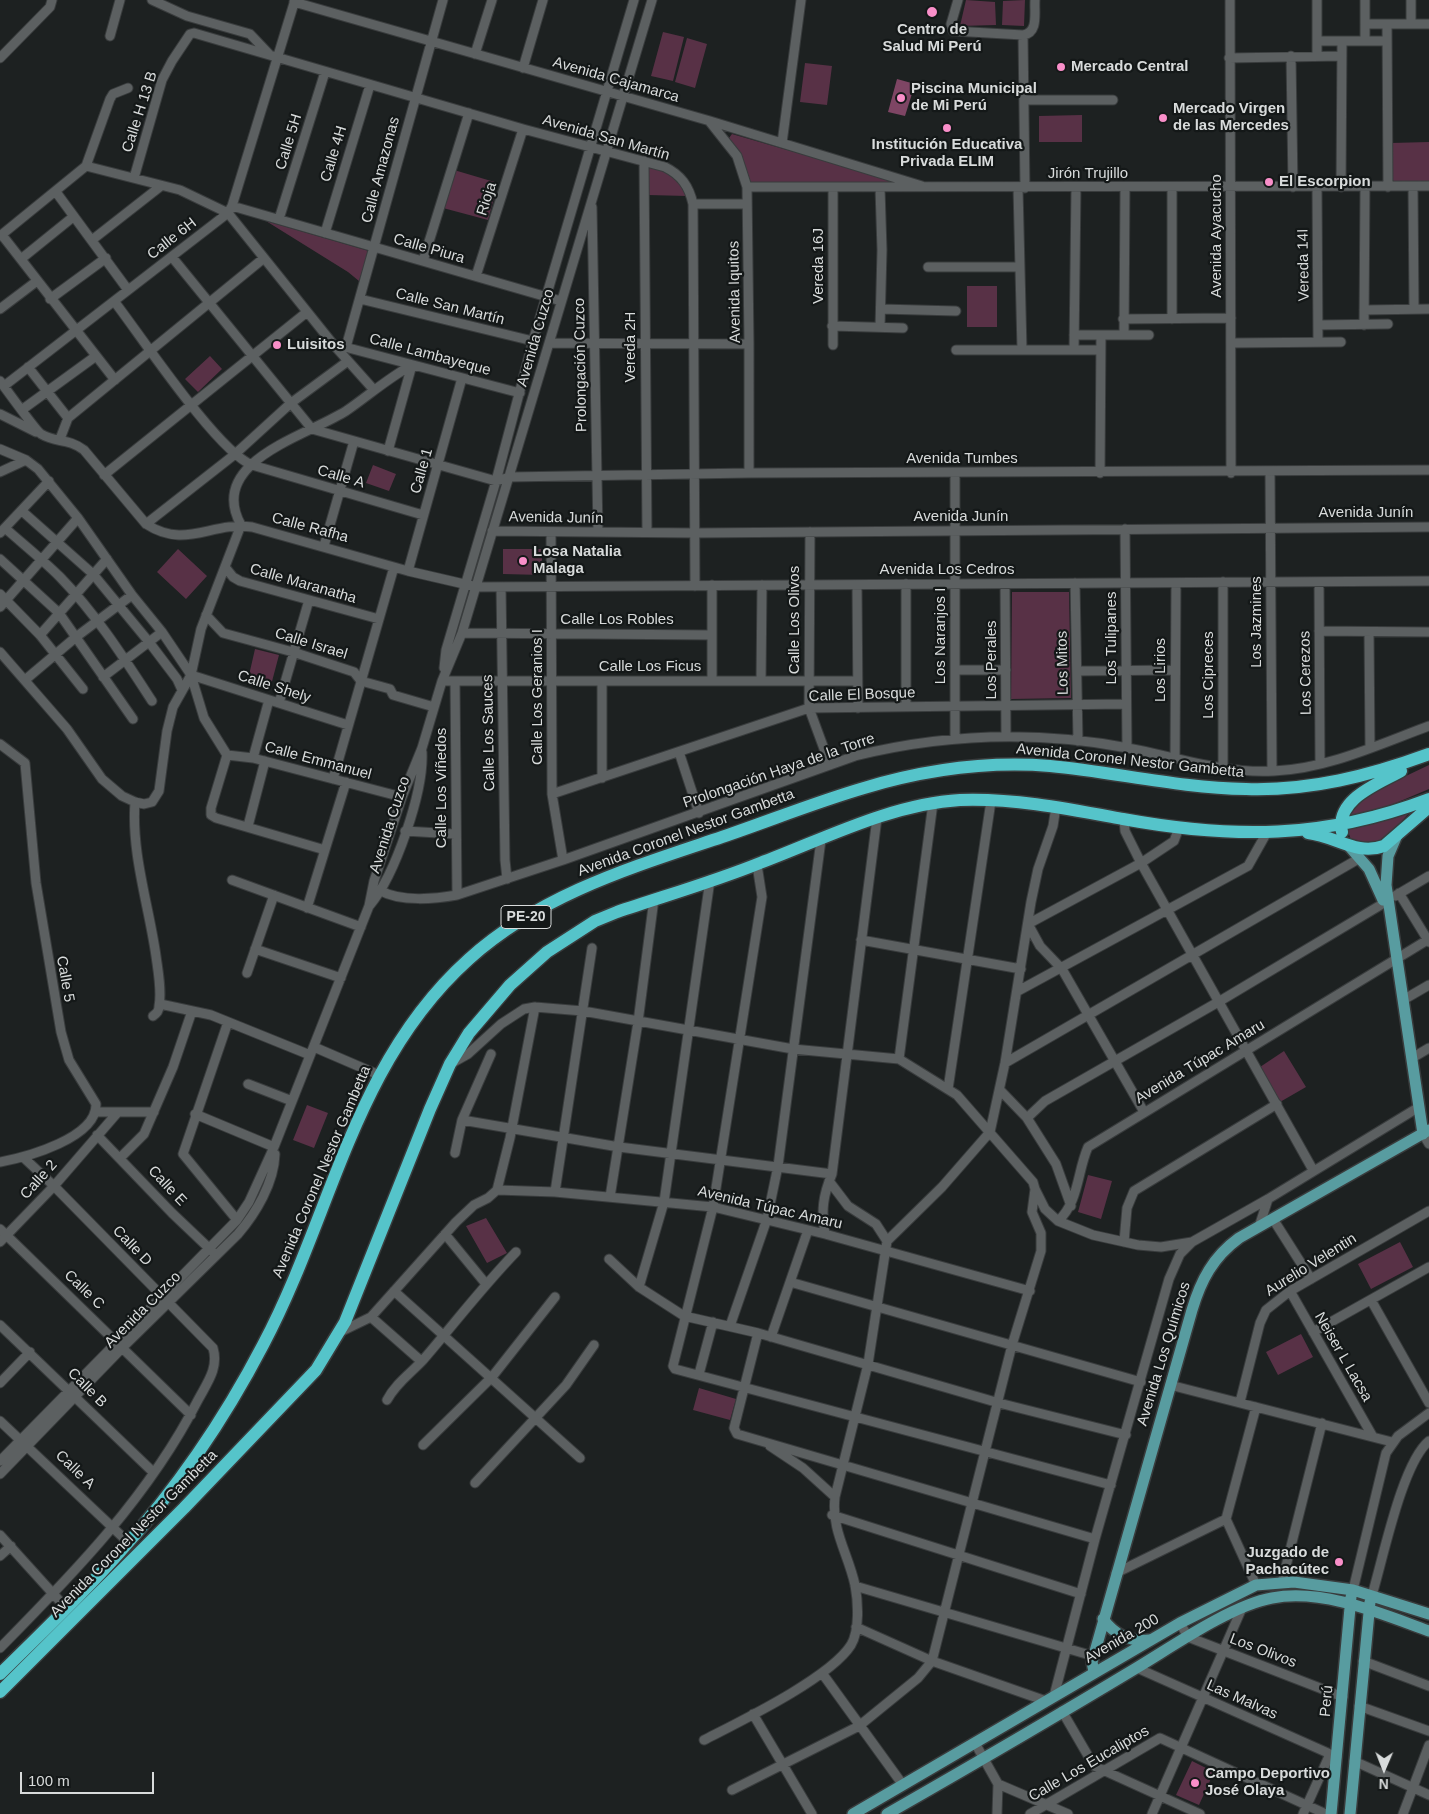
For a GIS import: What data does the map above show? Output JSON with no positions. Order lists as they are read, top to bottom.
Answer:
{
  "streets": {
    "highway": ["Avenida Coronel Nestor Gambetta", "PE-20"],
    "main road": ["Avenida Los Químicos", "Avenida 200", "Perú"],
    "street": [
      "Avenida Cajamarca",
      "Calle H 13 B",
      "Avenida San Martín",
      "Calle 5H",
      "Calle 4H",
      "Calle Amazonas",
      "Jirón Trujillo",
      "Rioja",
      "Avenida Ayacucho",
      "Calle 6H",
      "Calle Piura",
      "Vereda 14I",
      "Vereda 16J",
      "Avenida Iquitos",
      "Calle San Martín",
      "Avenida Cuzco",
      "Vereda 2H",
      "Calle Lambayeque",
      "Prolongación Cuzco",
      "Avenida Tumbes",
      "Calle 1",
      "Calle A",
      "Avenida Junín",
      "Calle Rafha",
      "Avenida Los Cedros",
      "Calle Maranatha",
      "Calle Los Robles",
      "Calle Los Olivos",
      "Los Jazmines",
      "Los Naranjos I",
      "Los Tulipanes",
      "Calle Israel",
      "Los Perales",
      "Los Mitos",
      "Calle Los Ficus",
      "Los Lirios",
      "Los Cerezos",
      "Los Cipreces",
      "Calle Shely",
      "Calle El Bosque",
      "Calle Los Geranios I",
      "Calle Los Sauces",
      "Calle Emmanuel",
      "Prolongación Haya de la Torre",
      "Calle Los Viñedos",
      "Calle 5",
      "Avenida Túpac Amaru",
      "Calle 2",
      "Calle E",
      "Calle D",
      "Aurelio Velentin",
      "Calle C",
      "Neiser L Lacsa",
      "Calle B",
      "Los Olivos",
      "Las Malvas",
      "Calle Los Eucaliptos"
    ]
  },
  "crossings": [
    ["Avenida Cajamarca", "Calle Amazonas"],
    ["Avenida Cajamarca", "Jirón Trujillo"],
    ["Avenida Cajamarca", "Avenida Iquitos"],
    ["Avenida Cajamarca", "Avenida Cuzco"],
    ["Calle H 13 B", "Avenida San Martín"],
    ["Calle H 13 B", "Calle Piura"],
    ["Avenida San Martín", "Calle 5H"],
    ["Avenida San Martín", "Calle 4H"],
    ["Avenida San Martín", "Calle Amazonas"],
    ["Avenida San Martín", "Rioja"],
    ["Avenida San Martín", "Avenida Cuzco"],
    ["Avenida San Martín", "Vereda 2H"],
    ["Avenida San Martín", "Avenida Tumbes"],
    ["Avenida San Martín", "Avenida Junín"],
    ["Avenida San Martín", "Avenida Los Cedros"],
    ["Calle 5H", "Calle Piura"],
    ["Calle 4H", "Calle Piura"],
    ["Calle Amazonas", "Calle Piura"],
    ["Calle Amazonas", "Calle San Martín"],
    ["Calle Amazonas", "Calle Lambayeque"],
    ["Jirón Trujillo", "Avenida Ayacucho"],
    ["Jirón Trujillo", "Vereda 14I"],
    ["Jirón Trujillo", "Vereda 16J"],
    ["Jirón Trujillo", "Avenida Iquitos"],
    ["Rioja", "Calle Piura"],
    ["Avenida Ayacucho", "Avenida Tumbes"],
    ["Calle 6H", "Calle Piura"],
    ["Calle Piura", "Avenida Cuzco"],
    ["Avenida Iquitos", "Avenida Tumbes"],
    ["Calle San Martín", "Avenida Cuzco"],
    ["Avenida Cuzco", "Calle Lambayeque"],
    ["Avenida Cuzco", "Prolongación Cuzco"],
    ["Avenida Cuzco", "Avenida Tumbes"],
    ["Avenida Cuzco", "Calle A"],
    ["Avenida Cuzco", "Avenida Junín"],
    ["Avenida Cuzco", "Calle Rafha"],
    ["Avenida Cuzco", "Avenida Los Cedros"],
    ["Avenida Cuzco", "Calle Los Robles"],
    ["Avenida Cuzco", "Calle Israel"],
    ["Avenida Cuzco", "Calle Los Ficus"],
    ["Avenida Cuzco", "Calle Emmanuel"],
    ["Avenida Cuzco", "Prolongación Haya de la Torre"],
    ["Avenida Cuzco", "Calle E"],
    ["Avenida Cuzco", "Calle D"],
    ["Avenida Cuzco", "Calle C"],
    ["Avenida Cuzco", "Calle B"],
    ["Vereda 2H", "Avenida Tumbes"],
    ["Vereda 2H", "Avenida Junín"],
    ["Calle Lambayeque", "Calle 1"],
    ["Prolongación Cuzco", "Avenida Tumbes"],
    ["Prolongación Cuzco", "Avenida Junín"],
    ["Avenida Tumbes", "Los Jazmines"],
    ["Avenida Tumbes", "Los Naranjos I"],
    ["Calle 1", "Calle A"],
    ["Calle 1", "Calle Rafha"],
    ["Calle A", "Avenida Coronel Nestor Gambetta"],
    ["Avenida Junín", "Calle Los Olivos"],
    ["Avenida Junín", "Los Jazmines"],
    ["Avenida Junín", "Los Naranjos I"],
    ["Avenida Junín", "Los Tulipanes"],
    ["Avenida Junín", "Calle Los Geranios I"],
    ["Calle Rafha", "Avenida Los Cedros"],
    ["Avenida Los Cedros", "Calle Los Olivos"],
    ["Avenida Los Cedros", "Los Jazmines"],
    ["Avenida Los Cedros", "Los Naranjos I"],
    ["Avenida Los Cedros", "Los Tulipanes"],
    ["Avenida Los Cedros", "Los Perales"],
    ["Avenida Los Cedros", "Los Mitos"],
    ["Avenida Los Cedros", "Los Lirios"],
    ["Avenida Los Cedros", "Los Cerezos"],
    ["Avenida Los Cedros", "Los Cipreces"],
    ["Avenida Los Cedros", "Calle Los Geranios I"],
    ["Avenida Los Cedros", "Calle Los Sauces"],
    ["Calle Los Robles", "Calle Los Geranios I"],
    ["Calle Los Robles", "Calle Los Sauces"],
    ["Calle Los Olivos", "Calle Los Ficus"],
    ["Calle Los Olivos", "Calle El Bosque"],
    ["Calle Los Olivos", "Prolongación Haya de la Torre"],
    ["Los Jazmines", "Prolongación Haya de la Torre"],
    ["Los Naranjos I", "Calle El Bosque"],
    ["Los Naranjos I", "Prolongación Haya de la Torre"],
    ["Los Tulipanes", "Calle El Bosque"],
    ["Los Tulipanes", "Prolongación Haya de la Torre"],
    ["Los Perales", "Calle El Bosque"],
    ["Los Perales", "Prolongación Haya de la Torre"],
    ["Los Mitos", "Calle El Bosque"],
    ["Los Mitos", "Prolongación Haya de la Torre"],
    ["Calle Los Ficus", "Calle Los Geranios I"],
    ["Calle Los Ficus", "Calle Los Sauces"],
    ["Calle Los Ficus", "Calle Los Viñedos"],
    ["Los Lirios", "Prolongación Haya de la Torre"],
    ["Los Cerezos", "Prolongación Haya de la Torre"],
    ["Los Cipreces", "Prolongación Haya de la Torre"],
    ["Calle El Bosque", "Calle Los Geranios I"],
    ["Calle Los Geranios I", "Prolongación Haya de la Torre"],
    ["Calle Los Sauces", "Prolongación Haya de la Torre"],
    ["Prolongación Haya de la Torre", "Calle Los Viñedos"],
    ["Calle 2", "Calle E"],
    ["Calle 2", "Calle D"],
    ["Calle 2", "Calle C"],
    ["Calle D", "Calle C"],
    ["Aurelio Velentin", "Neiser L Lacsa"],
    ["Avenida Los Químicos", "Avenida 200"],
    ["Avenida 200", "Perú"],
    ["Los Olivos", "Perú"],
    ["Las Malvas", "Perú"]
  ],
  "places": [
    "Centro de Salud Mi Perú",
    "Mercado Central",
    "Piscina Municipal de Mi Perú",
    "Mercado Virgen de las Mercedes",
    "Institución Educativa Privada ELIM",
    "El Escorpion",
    "Luisitos",
    "Losa Natalia Malaga",
    "Juzgado de Pachacútec",
    "Campo Deportivo José Olaya"
  ],
  "scale_bar": "100 m",
  "north": "bottom"
}
